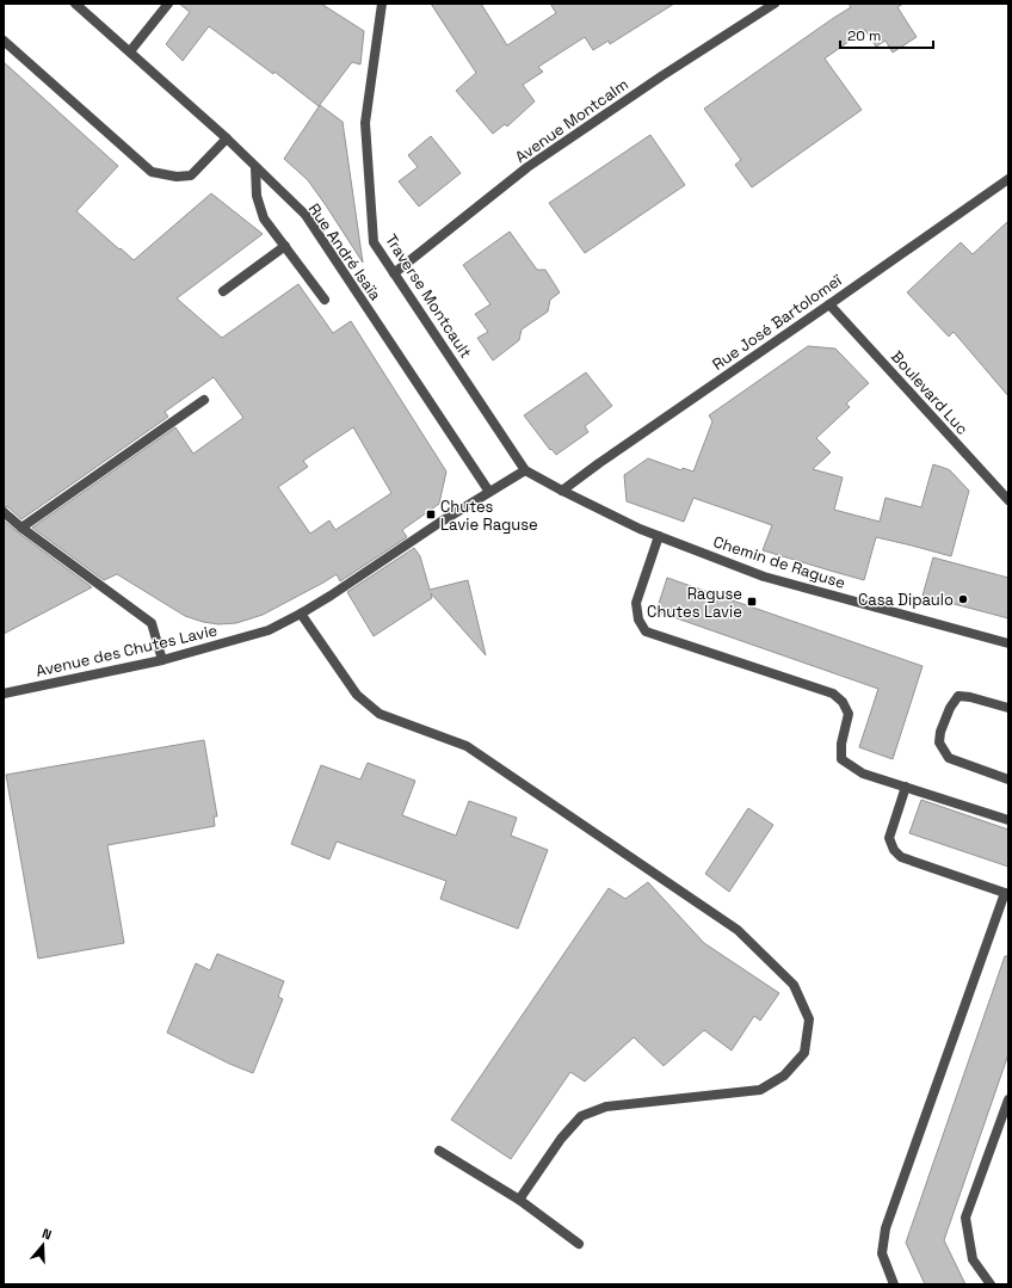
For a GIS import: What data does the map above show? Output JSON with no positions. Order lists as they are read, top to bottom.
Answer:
{
  "streets": {
    "street": [
      "Avenue Montcalm",
      "Rue André Isaïa",
      "Traverse Montcault",
      "Rue José Bartolomeï",
      "Boulevard Luc",
      "Chemin de Raguse",
      "Avenue des Chutes Lavie"
    ]
  },
  "crossings": [
    ["Avenue Montcalm", "Traverse Montcault"],
    ["Rue André Isaïa", "Avenue des Chutes Lavie"],
    ["Traverse Montcault", "Chemin de Raguse"],
    ["Traverse Montcault", "Avenue des Chutes Lavie"],
    ["Rue José Bartolomeï", "Boulevard Luc"],
    ["Rue José Bartolomeï", "Chemin de Raguse"],
    ["Chemin de Raguse", "Avenue des Chutes Lavie"]
  ],
  "places": {
    "transit": ["Chutes Lavie Raguse", "Raguse Chutes Lavie"],
    "other": ["Casa Dipaulo"]
  },
  "scale_bar": "20 m",
  "north": "top"
}
